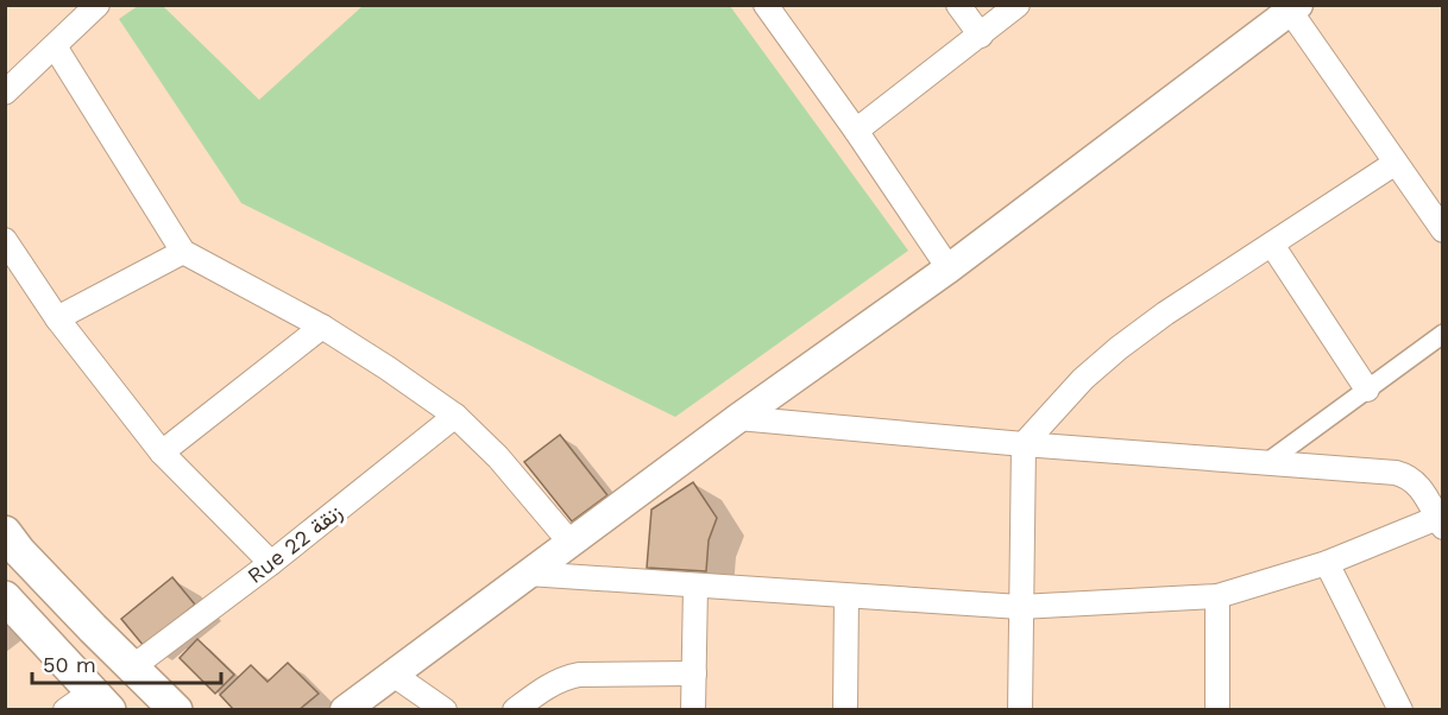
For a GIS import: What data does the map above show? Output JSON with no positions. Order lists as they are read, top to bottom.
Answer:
{
  "streets": {
    "street": ["Rue 22 زنقة"]
  },
  "scale_bar": "50 m"
}
